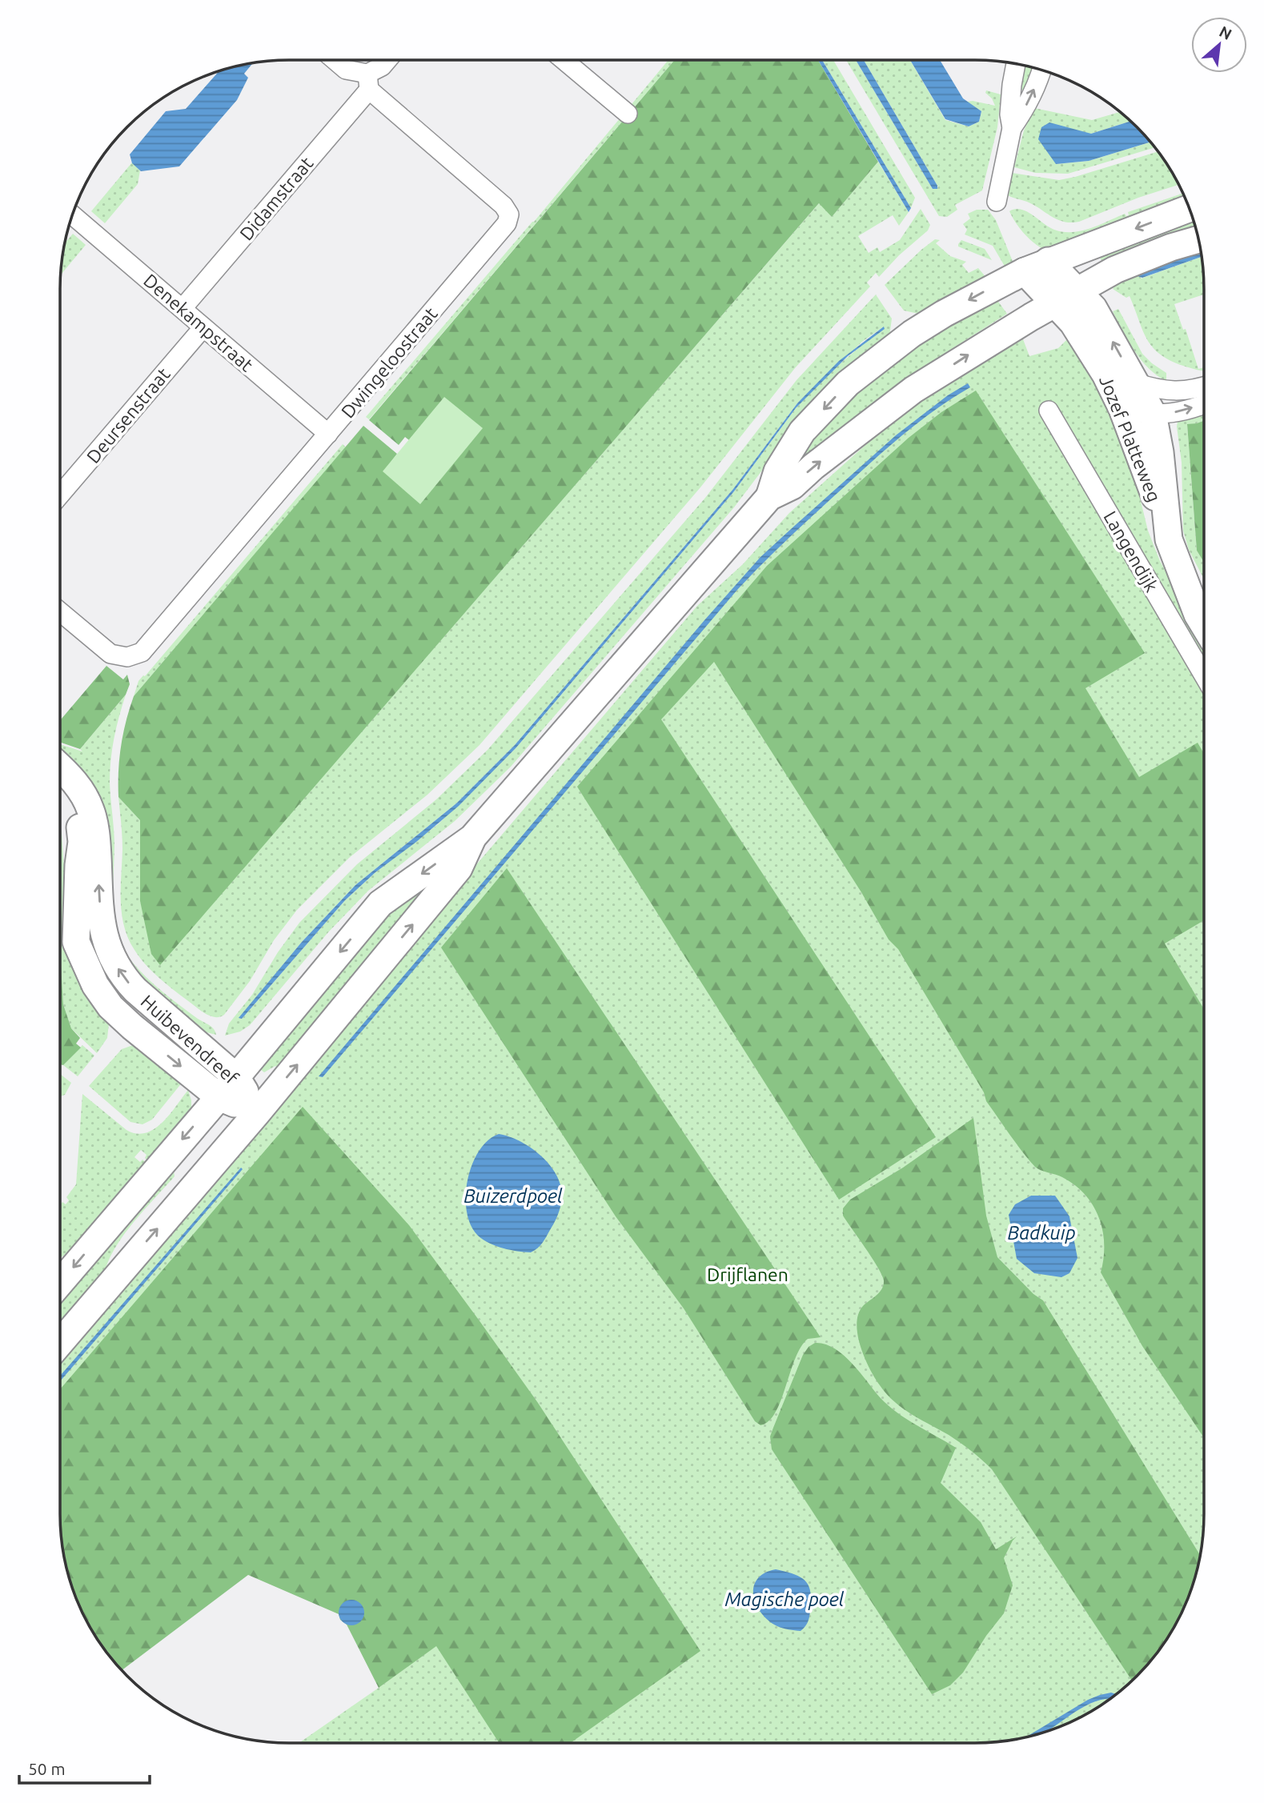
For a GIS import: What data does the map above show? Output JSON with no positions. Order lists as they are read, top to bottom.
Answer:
{
  "streets": {
    "main road": ["Jozef Platteweg", "Huibevendreef"],
    "street": [
      "Didamstraat",
      "Denekampstraat",
      "Dwingeloostraat",
      "Deursenstraat",
      "Langendijk"
    ]
  },
  "crossings": [
    ["Didamstraat", "Denekampstraat"],
    ["Didamstraat", "Dwingeloostraat"],
    ["Denekampstraat", "Dwingeloostraat"],
    ["Denekampstraat", "Deursenstraat"]
  ],
  "water": ["Buizerdpoel", "Badkuip", "Magische poel"],
  "parks": ["Drijflanen"],
  "scale_bar": "50 m",
  "north": "top right"
}
